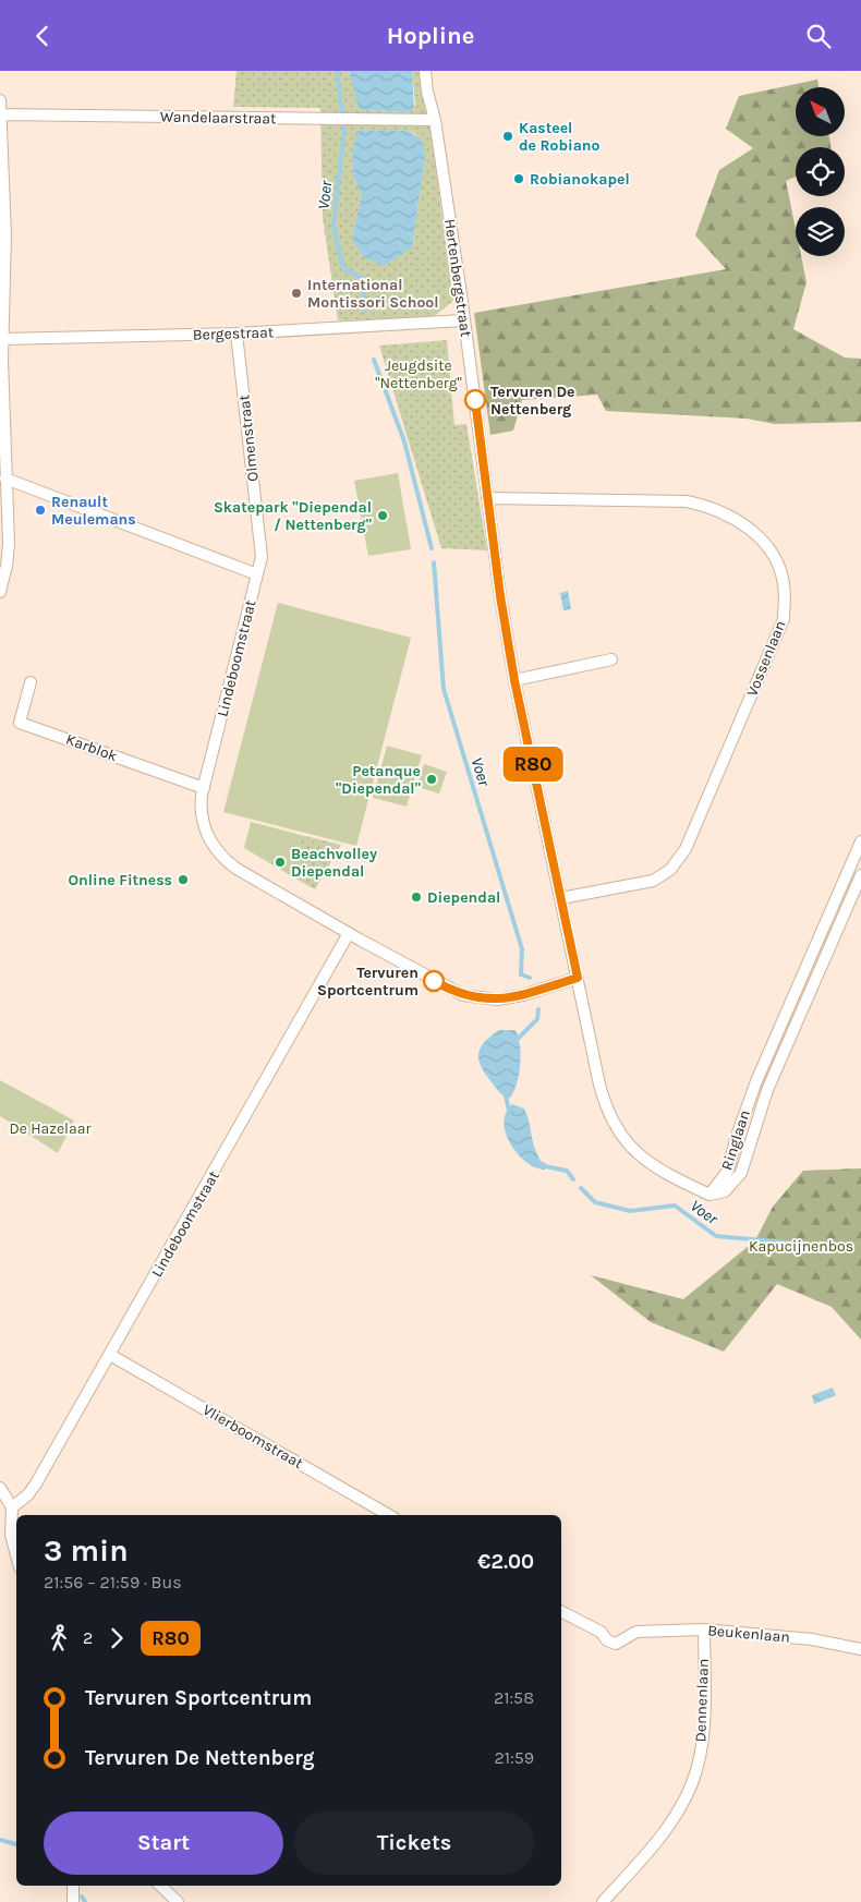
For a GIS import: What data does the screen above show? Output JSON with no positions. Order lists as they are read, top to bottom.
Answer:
{
  "streets": {
    "street": [
      "Wandelaarstraat",
      "Hertenbergstraat",
      "Bergestraat",
      "Olmenstraat",
      "Lindeboomstraat",
      "Vossenlaan",
      "Karblok",
      "Ringlaan",
      "Vlierboomstraat",
      "Beukenlaan",
      "Dennenlaan"
    ]
  },
  "crossings": [
    ["Wandelaarstraat", "Hertenbergstraat"],
    ["Hertenbergstraat", "Bergestraat"],
    ["Hertenbergstraat", "Lindeboomstraat"],
    ["Hertenbergstraat", "Vossenlaan"],
    ["Hertenbergstraat", "Ringlaan"],
    ["Bergestraat", "Olmenstraat"],
    ["Olmenstraat", "Lindeboomstraat"],
    ["Lindeboomstraat", "Karblok"],
    ["Lindeboomstraat", "Vlierboomstraat"],
    ["Beukenlaan", "Dennenlaan"]
  ],
  "water": ["Voer"],
  "parks": ["Jeugdsite \"Nettenberg\"", "De Hazelaar", "Kapucijnenbos"],
  "places": [
    "Kasteel de Robiano",
    "Robianokapel",
    "International Montissori School",
    "Tervuren De Nettenberg",
    "Renault Meulemans",
    "Skatepark \"Diependal / Nettenberg\"",
    "Petanque \"Diependal\"",
    "Beachvolley Diependal",
    "Online Fitness",
    "Diependal",
    "Tervuren Sportcentrum"
  ],
  "lines": ["bus line R80"],
  "north": "top left",
  "page": {
    "header": "Hopline",
    "on_map": "R80",
    "heading": ["3 min", "21:56 – 21:59 · Bus", "€2.00"],
    "legs": ["2", "R80"],
    "list": [
      {
        "name": "Tervuren Sportcentrum",
        "value": "21:58"
      },
      {
        "name": "Tervuren De Nettenberg",
        "value": "21:59"
      }
    ],
    "buttons": ["Start", "Tickets"]
  }
}
